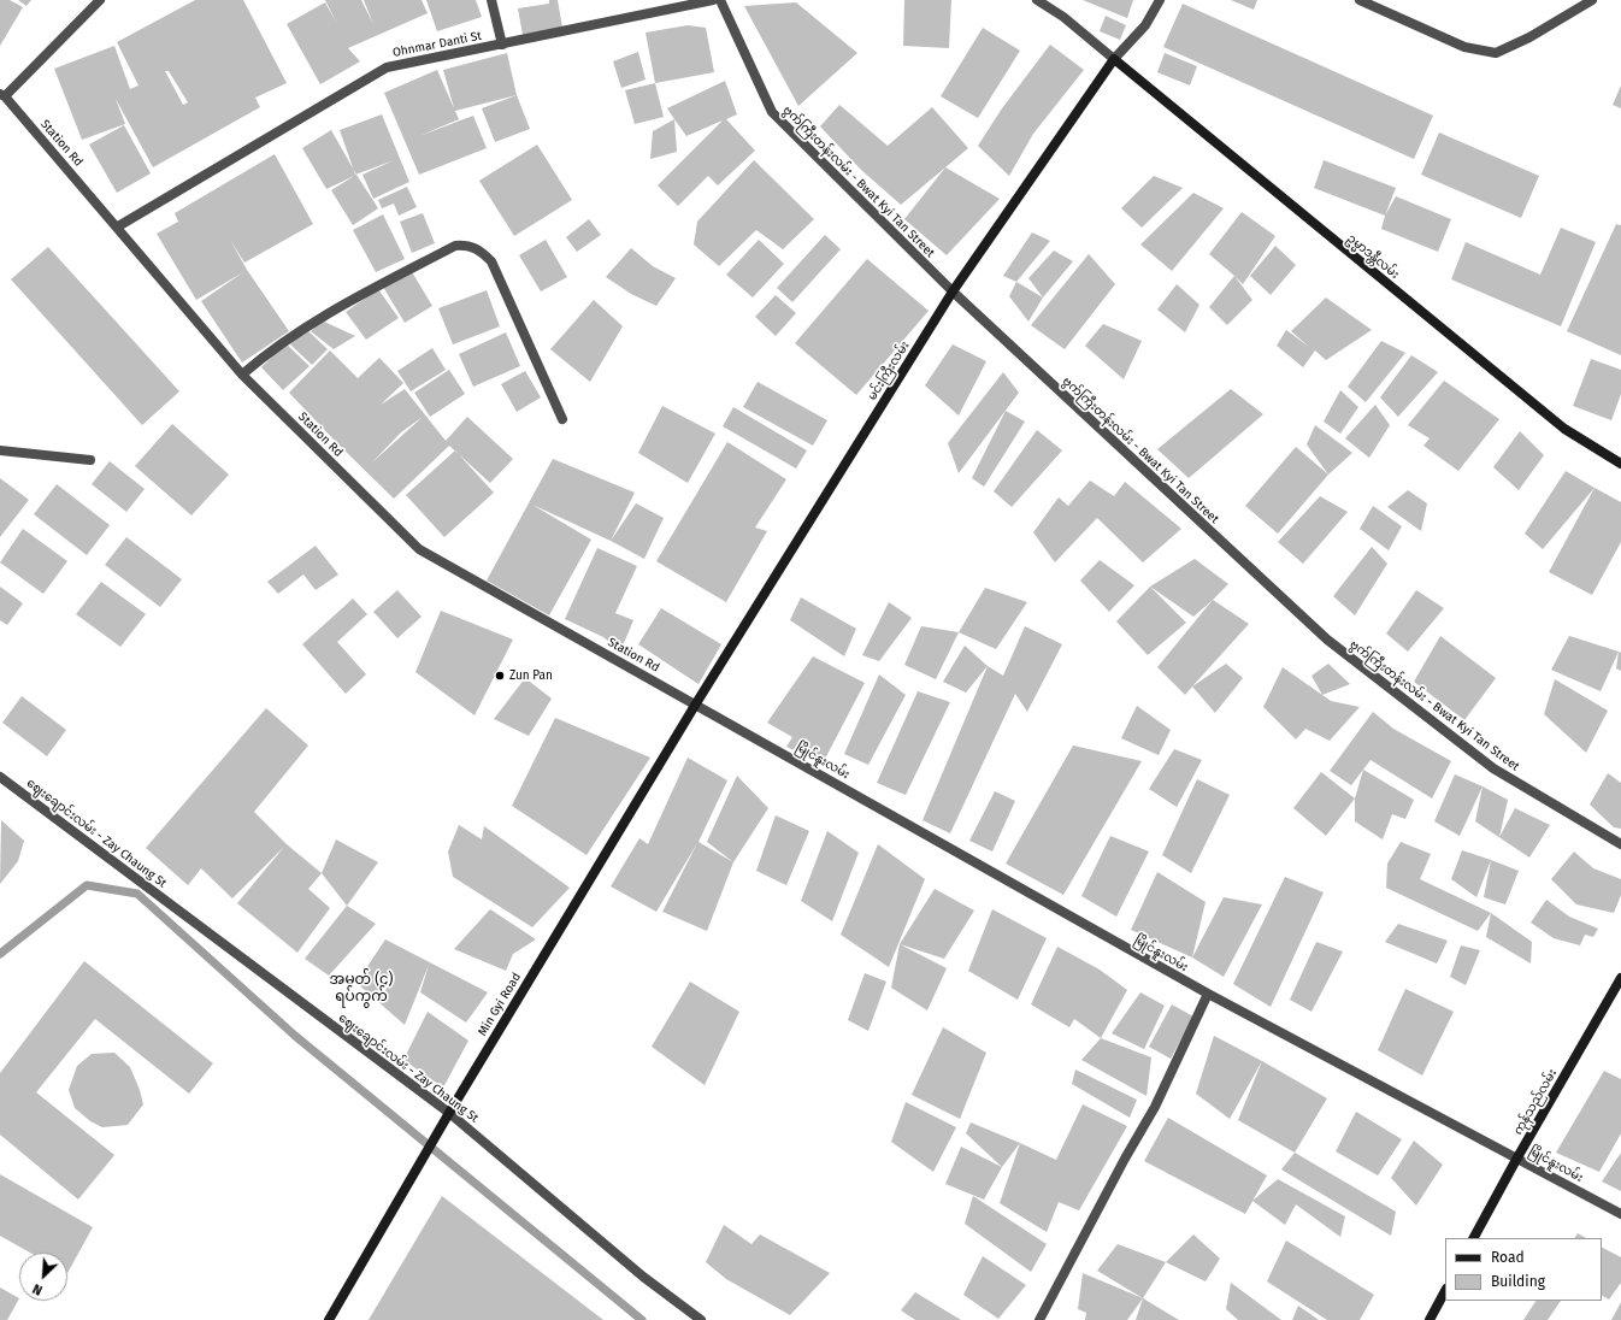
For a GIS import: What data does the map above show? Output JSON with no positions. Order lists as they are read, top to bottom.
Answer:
{
  "streets": {
    "main road": [
      "ဥမ္မာဒန္တီလမ်း",
      "မင်းကြီးလမ်း",
      "Min Gyi Road",
      "ကုန်သည်လမ်း"
    ],
    "street": [
      "Ohnmar Danti St",
      "Station Rd",
      "ဗွက်ကြီးတန်းလမ်း - Bwat Kyi Tan Street",
      "မြိုင်နူးလမ်း",
      "ဈေးချောင်းလမ်း - Zay Chaung St"
    ]
  },
  "crossings": [
    ["Ohnmar Danti St", "Station Rd"],
    ["Station Rd", "မင်းကြီးလမ်း"],
    ["Station Rd", "မြိုင်နူးလမ်း"],
    ["Station Rd", "Min Gyi Road"],
    ["ဗွက်ကြီးတန်းလမ်း - Bwat Kyi Tan Street", "မင်းကြီးလမ်း"],
    ["ဥမ္မာဒန္တီလမ်း", "မင်းကြီးလမ်း"],
    ["မင်းကြီးလမ်း", "မြိုင်နူးလမ်း"],
    ["မင်းကြီးလမ်း", "Min Gyi Road"],
    ["မြိုင်နူးလမ်း", "Min Gyi Road"],
    ["မြိုင်နူးလမ်း", "ကုန်သည်လမ်း"],
    ["ဈေးချောင်းလမ်း - Zay Chaung St", "Min Gyi Road"]
  ],
  "districts": ["အမှတ် (၄) ရပ်ကွက်"],
  "places": ["Zun Pan"],
  "legend": ["Road", "Building"],
  "north": "bottom left"
}
